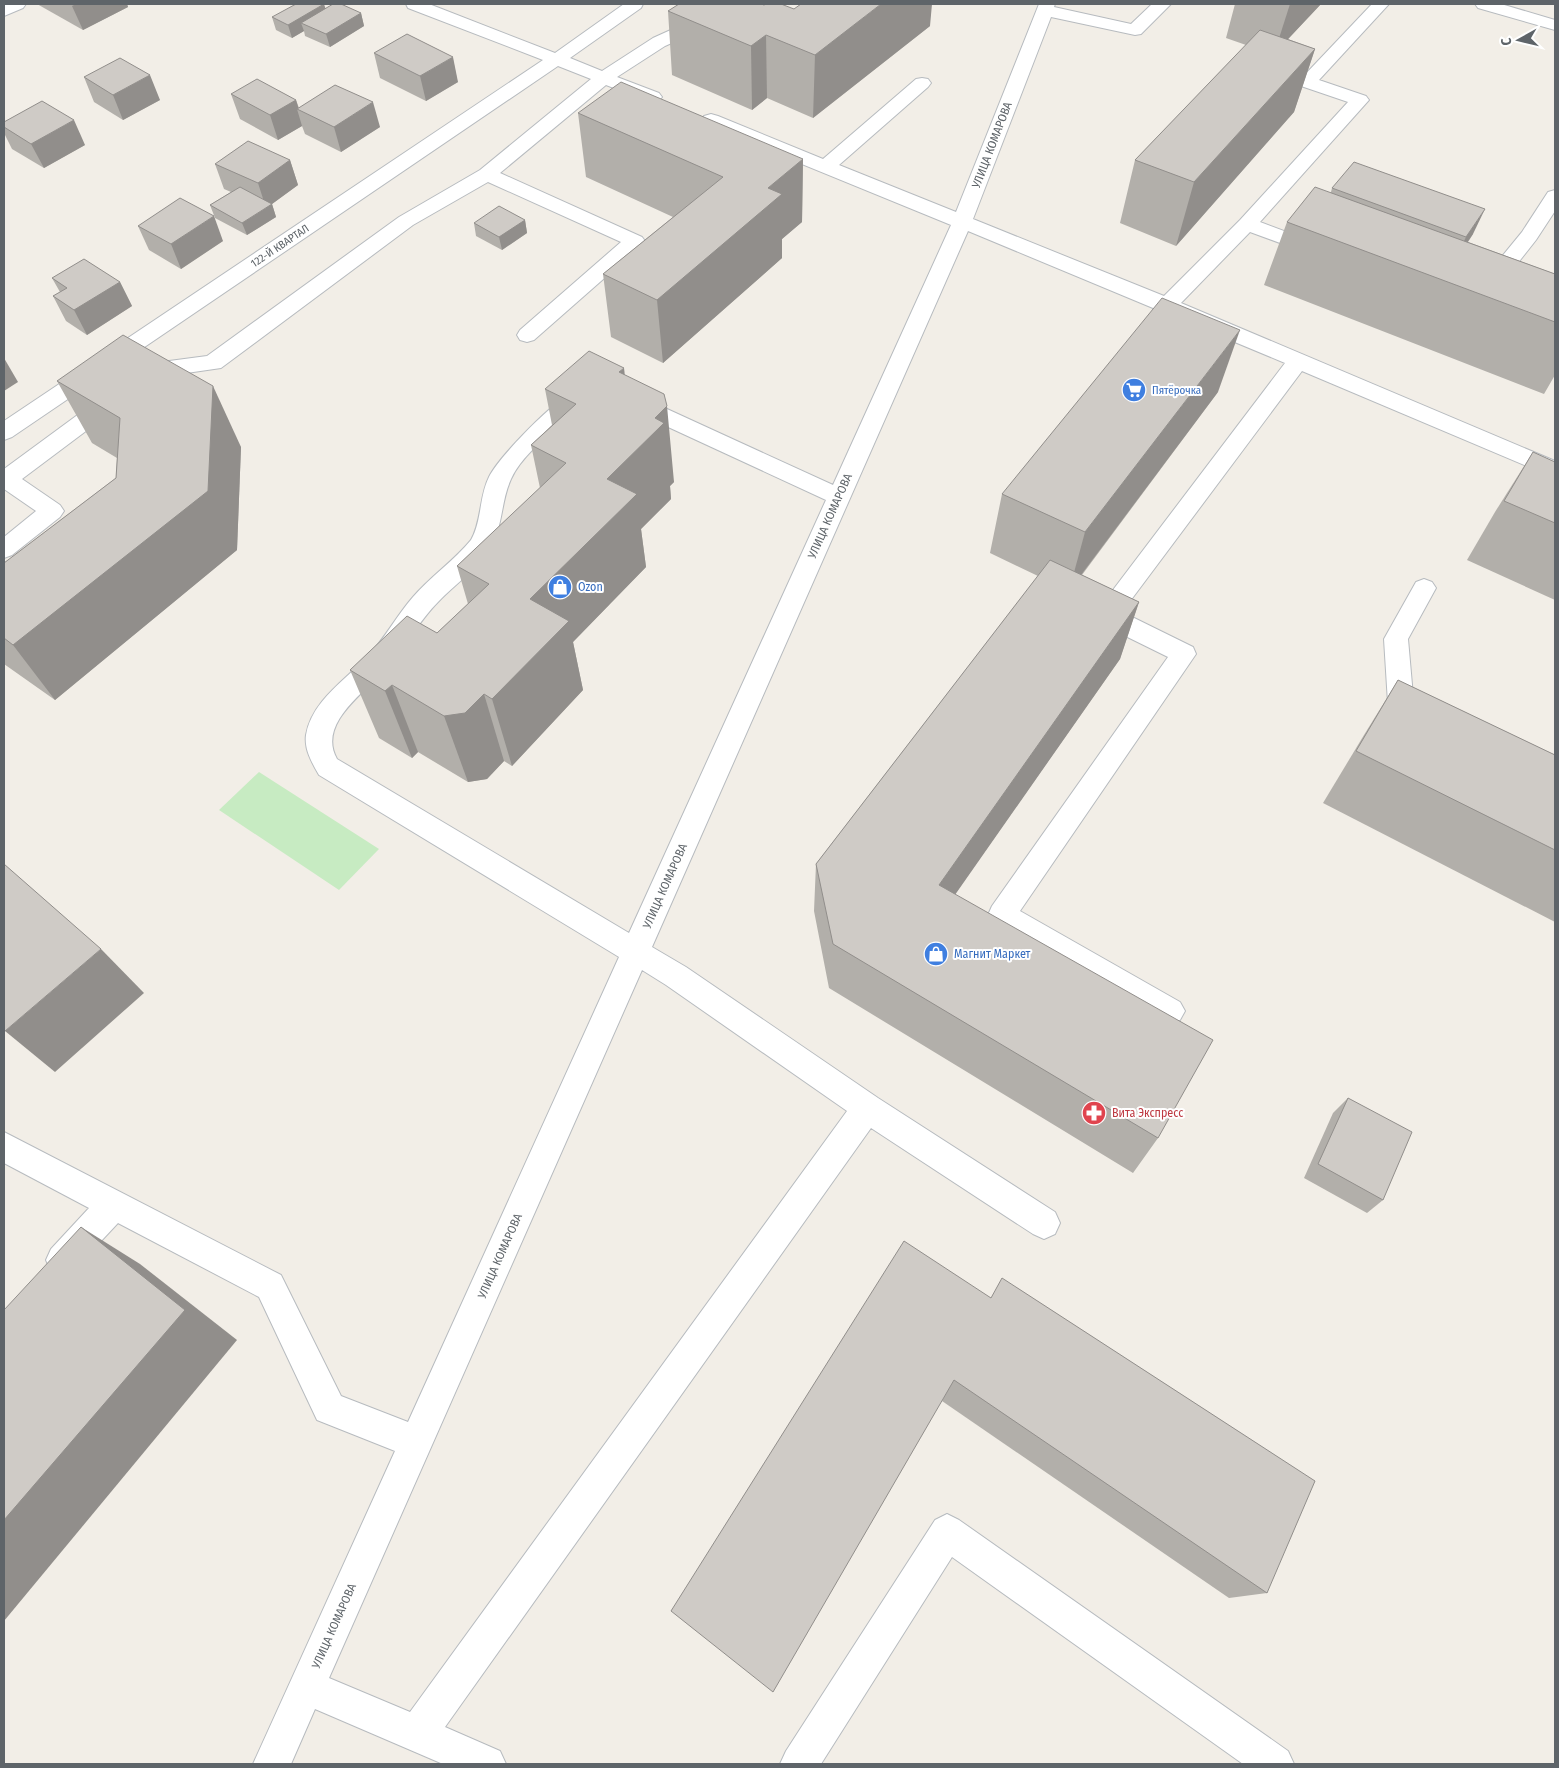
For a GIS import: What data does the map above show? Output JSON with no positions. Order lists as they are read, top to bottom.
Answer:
{
  "streets": {
    "street": ["УЛИЦА КОМАРОВА", "122-Й КВАРТАЛ"]
  },
  "places": {
    "supermarket": ["Пятёрочка"],
    "shop": ["Ozon", "Магнит Маркет"],
    "pharmacy": ["Вита Экспресс"]
  },
  "north": "left"
}
